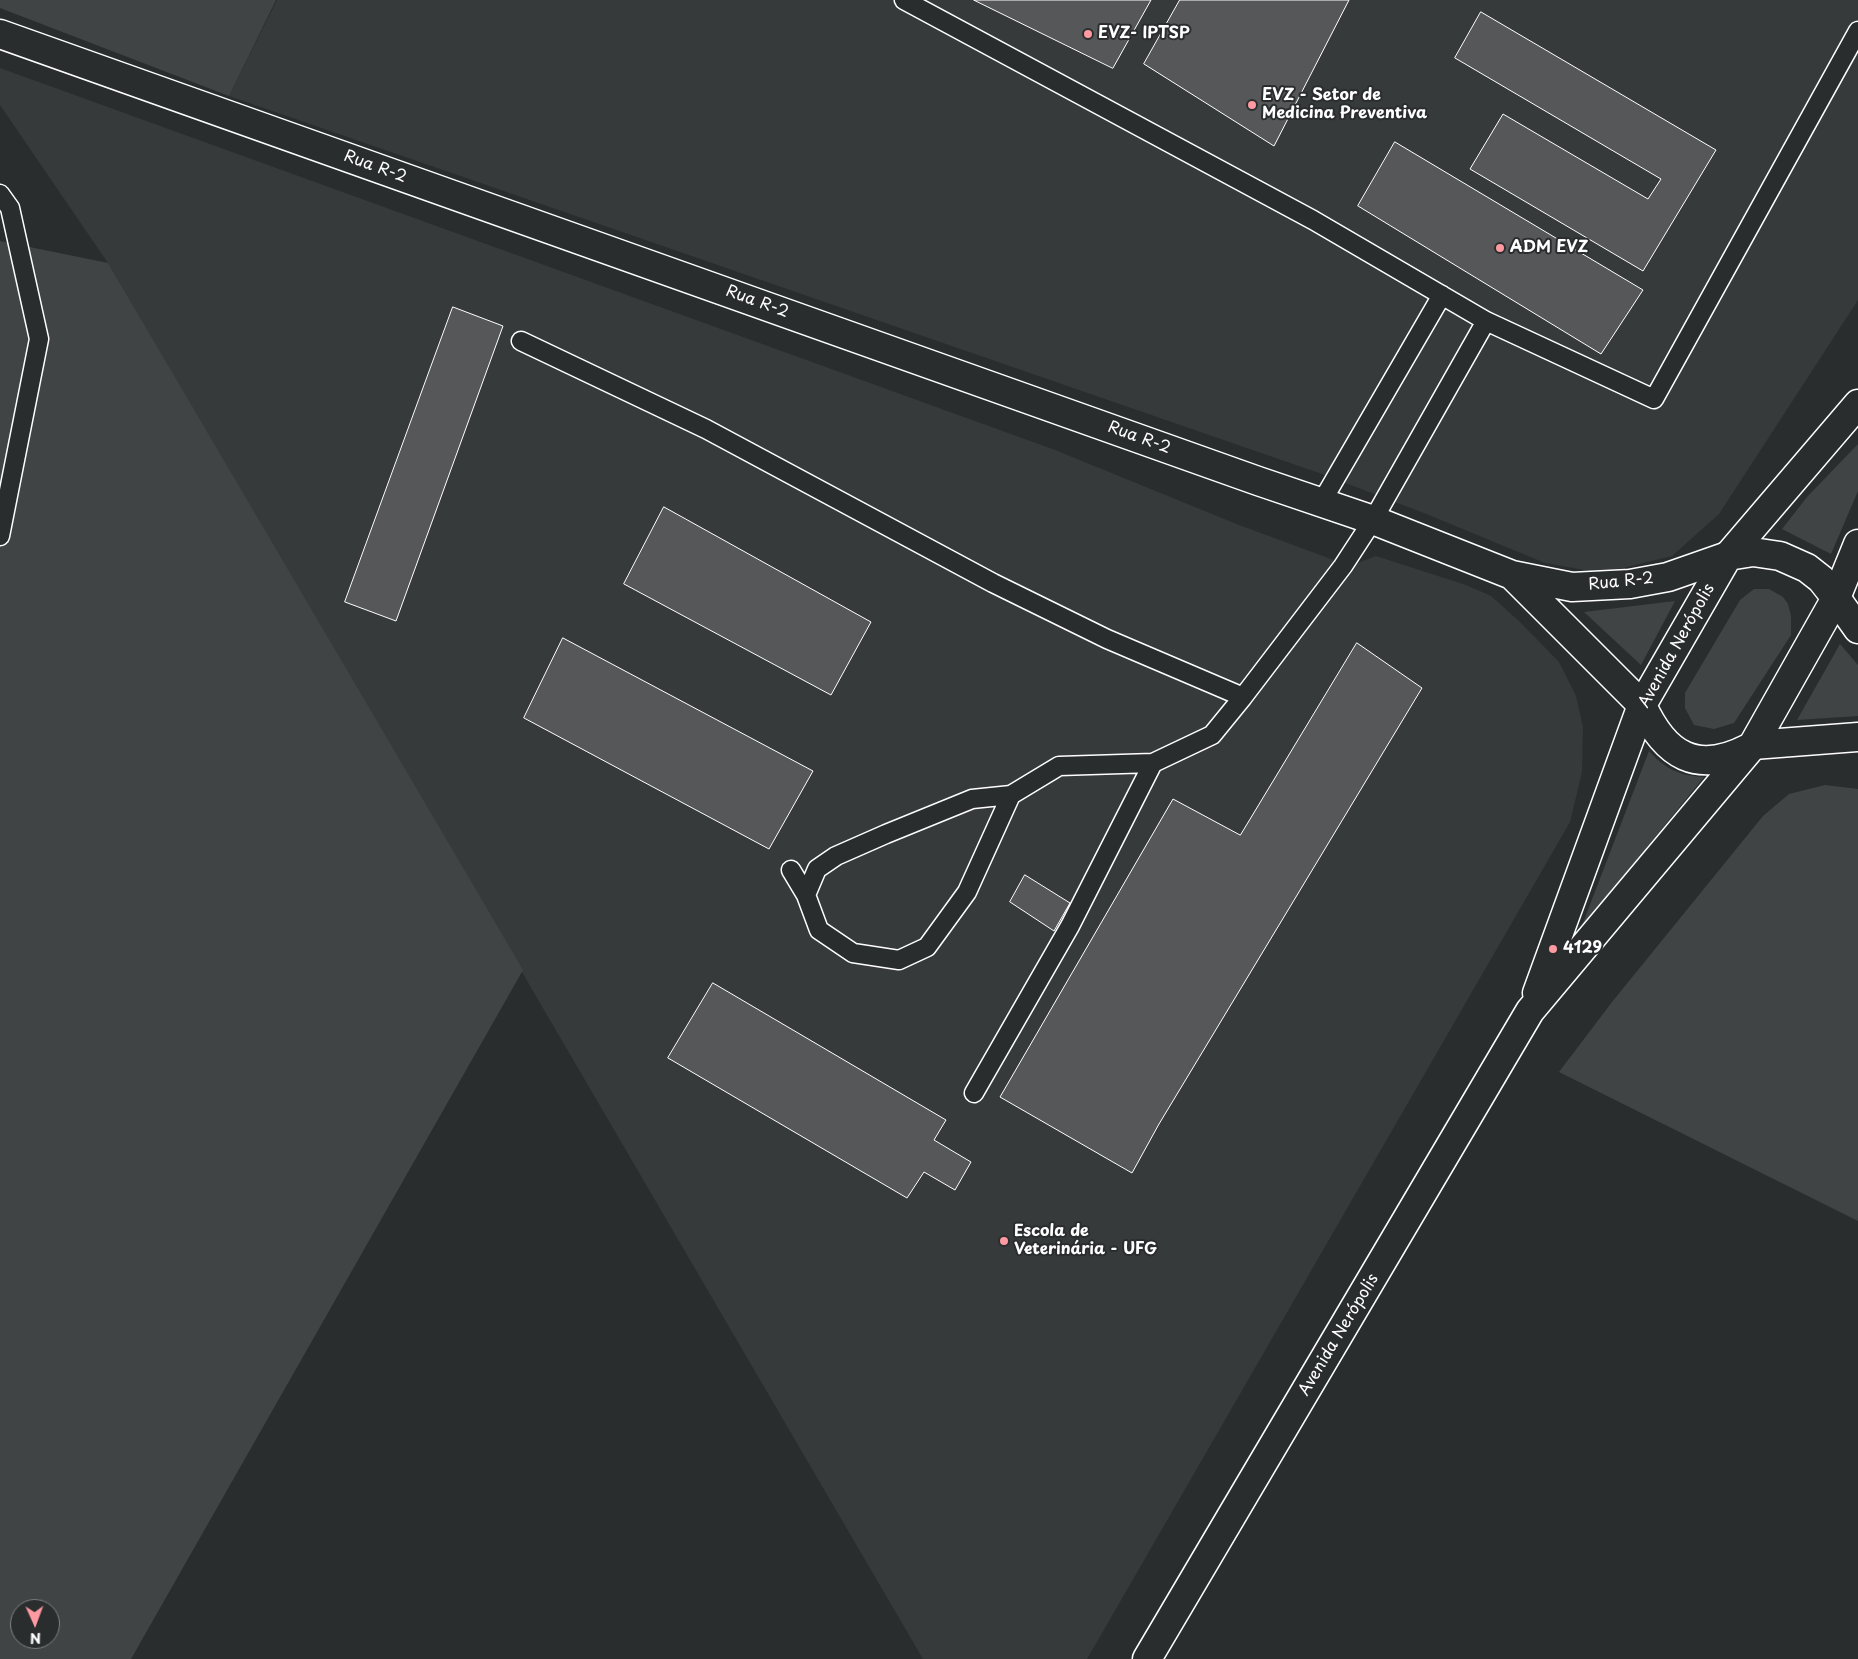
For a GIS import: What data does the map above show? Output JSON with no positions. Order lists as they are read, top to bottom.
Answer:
{
  "streets": {
    "main road": ["Rua R-2", "Avenida Nerópolis"]
  },
  "crossings": [
    ["Rua R-2", "Avenida Nerópolis"]
  ],
  "places": [
    "EVZ- IPTSP",
    "EVZ - Setor de Medicina Preventiva",
    "ADM EVZ",
    "4129",
    "Escola de Veterinária - UFG"
  ],
  "north": "bottom"
}
